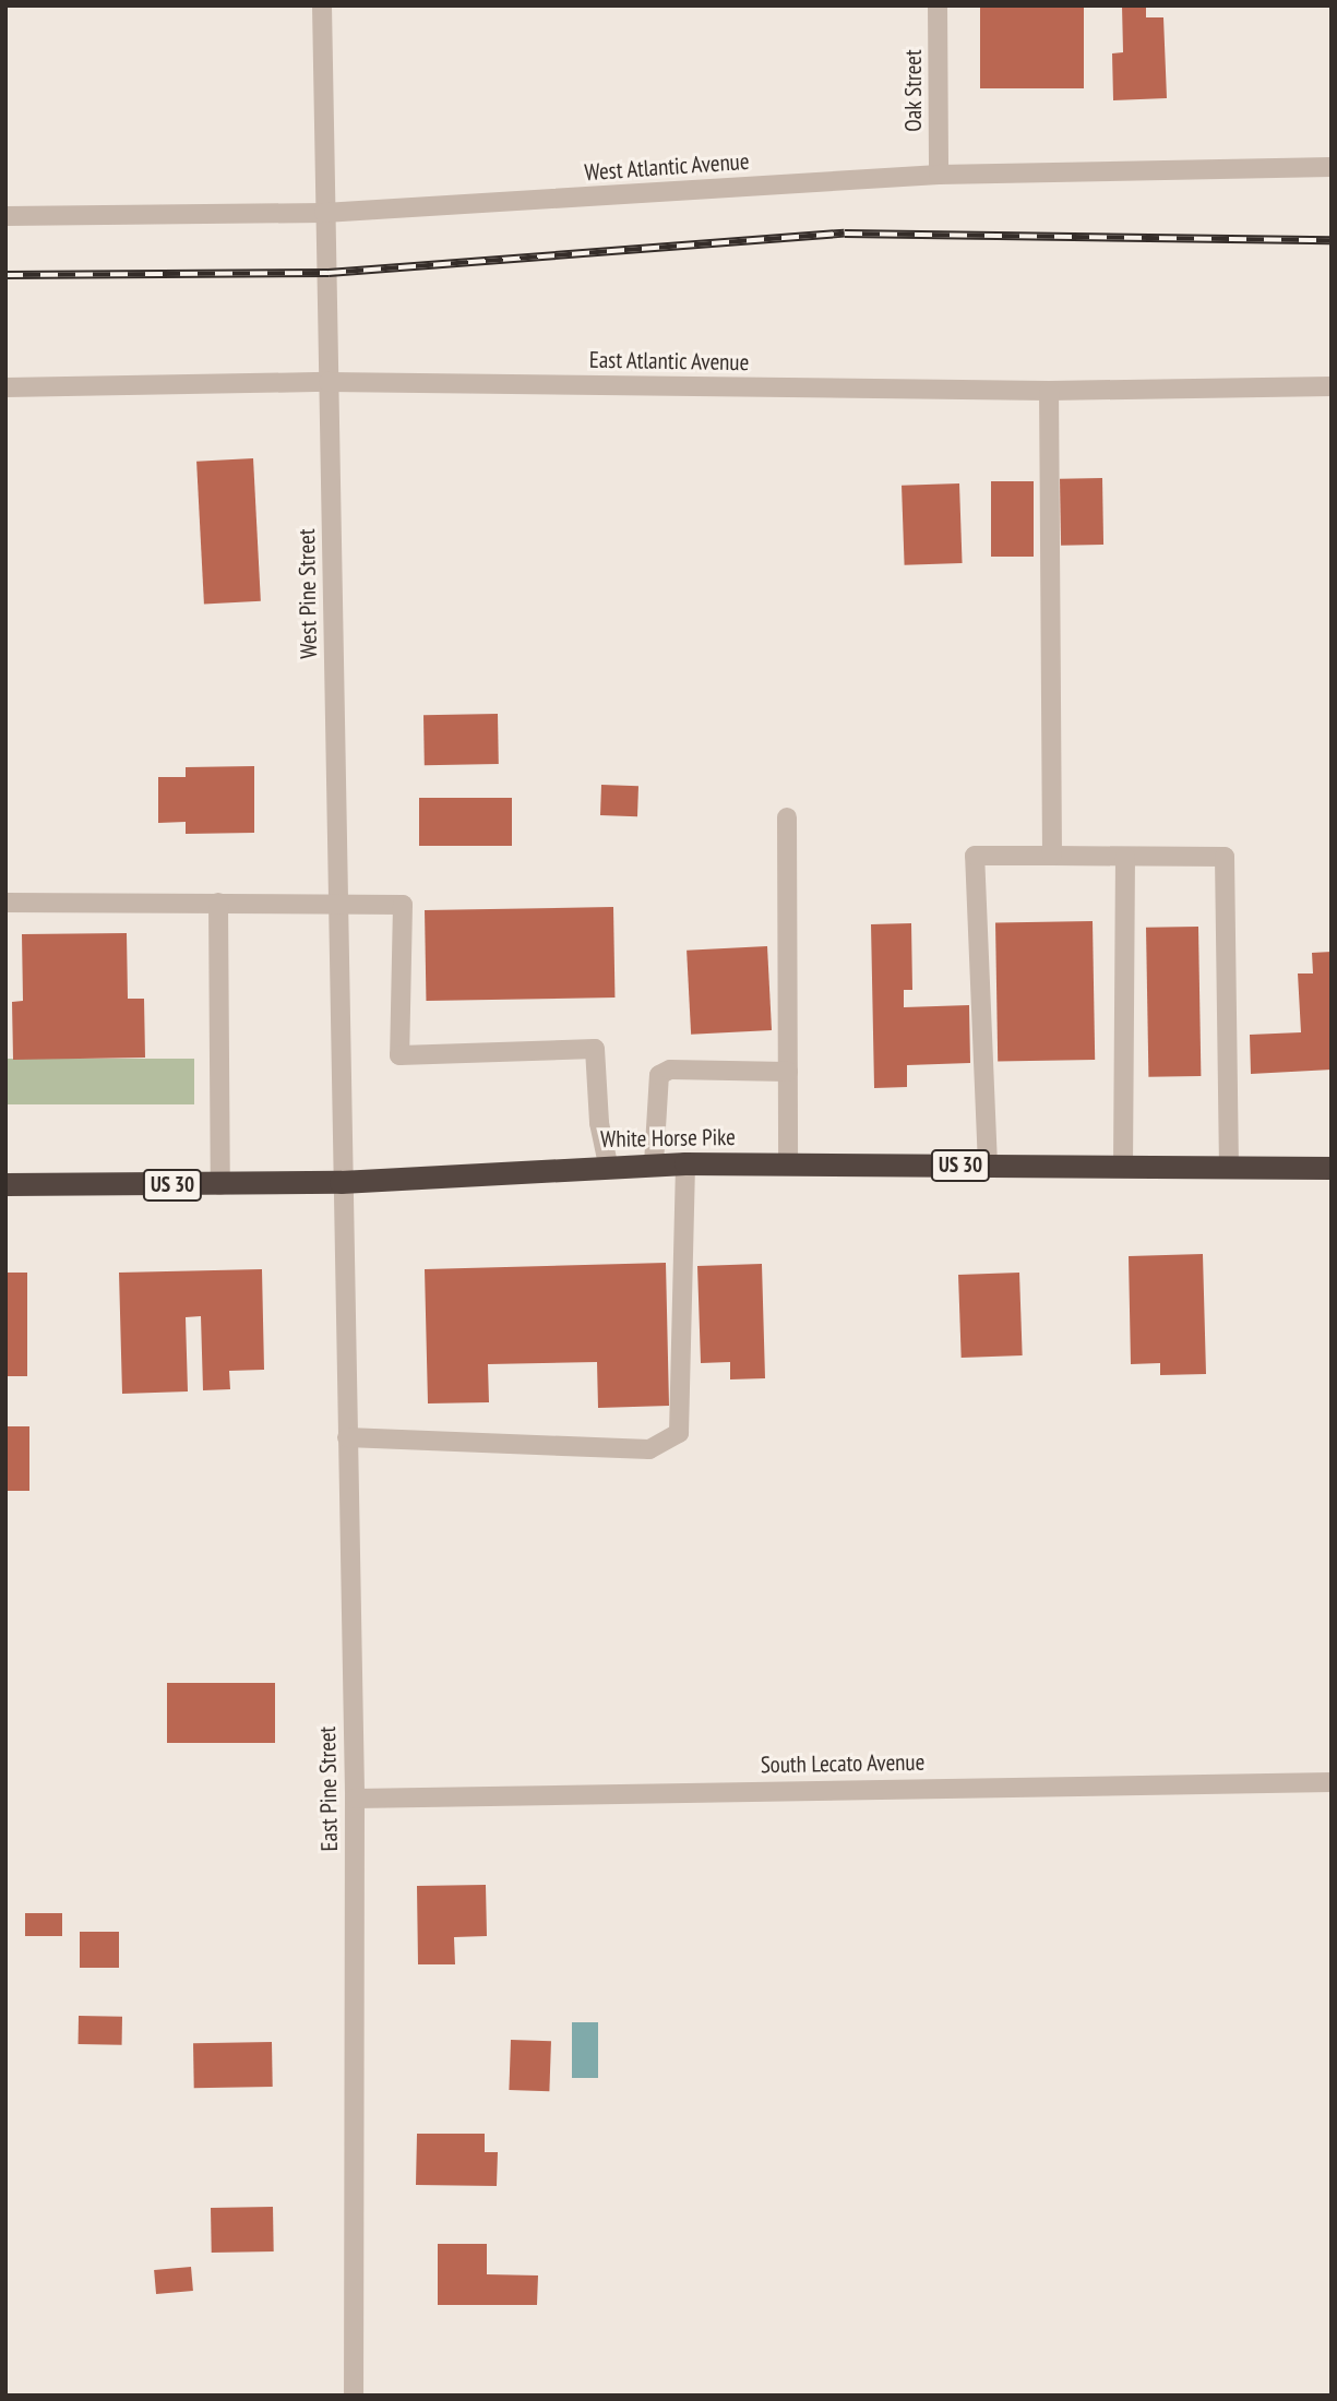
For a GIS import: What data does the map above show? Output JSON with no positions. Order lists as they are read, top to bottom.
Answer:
{
  "streets": {
    "highway": ["White Horse Pike", "US 30"],
    "street": [
      "Oak Street",
      "West Atlantic Avenue",
      "East Atlantic Avenue",
      "West Pine Street",
      "South Lecato Avenue",
      "East Pine Street"
    ]
  },
  "crossings": [
    ["Oak Street", "West Atlantic Avenue"],
    ["West Atlantic Avenue", "West Pine Street"],
    ["East Atlantic Avenue", "West Pine Street"],
    ["West Pine Street", "White Horse Pike"],
    ["West Pine Street", "East Pine Street"],
    ["White Horse Pike", "East Pine Street"],
    ["South Lecato Avenue", "East Pine Street"]
  ]
}
